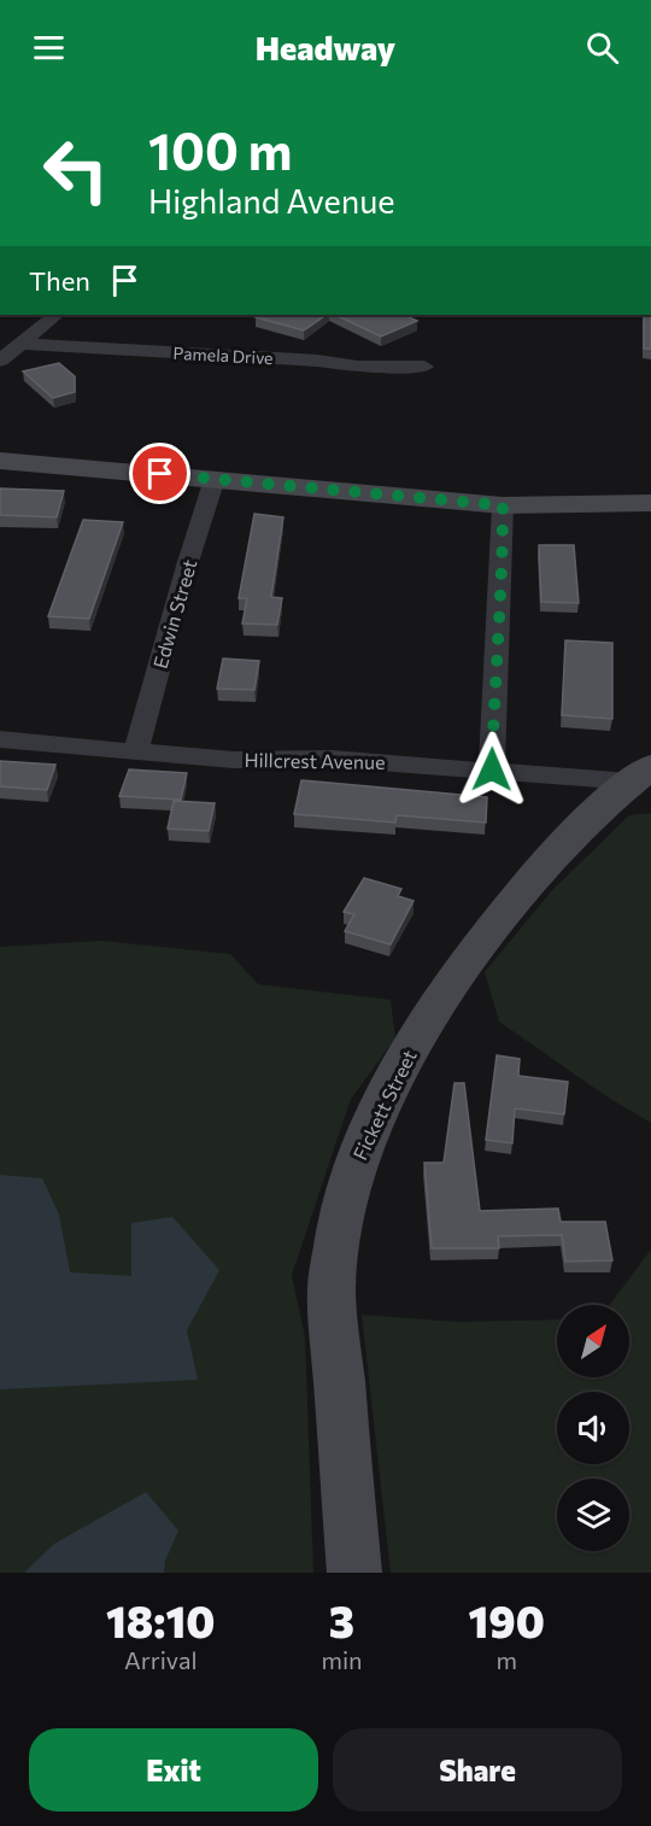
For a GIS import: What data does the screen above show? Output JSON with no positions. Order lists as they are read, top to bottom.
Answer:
{
  "streets": {
    "street": [
      "Pamela Drive",
      "Edwin Street",
      "Hillcrest Avenue",
      "Fickett Street"
    ]
  },
  "crossings": [
    ["Edwin Street", "Hillcrest Avenue"],
    ["Hillcrest Avenue", "Fickett Street"]
  ],
  "north": "top right",
  "page": {
    "header": "Headway",
    "turn": ["100 m", "Highland Avenue"],
    "then": "Then",
    "eta": [
      "18:10",
      "Arrival",
      "3",
      "min",
      "190",
      "m"
    ],
    "buttons": ["Exit", "Share"]
  }
}
